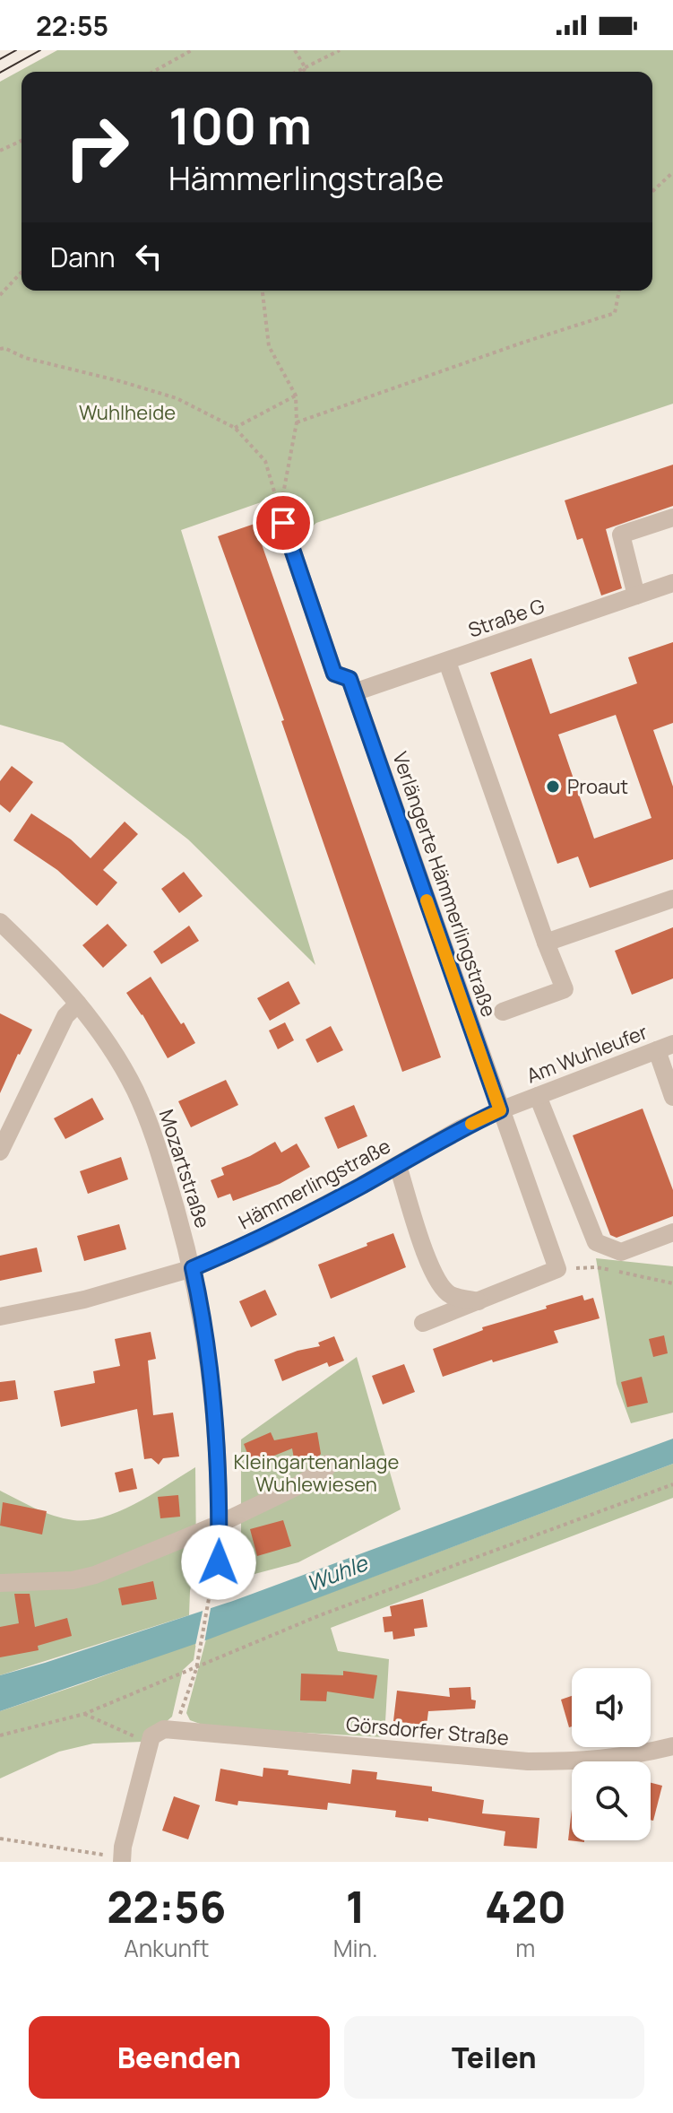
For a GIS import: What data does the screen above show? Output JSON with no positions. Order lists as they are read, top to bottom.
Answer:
{
  "streets": {
    "street": [
      "Straße G",
      "Verlängerte Hämmerlingstraße",
      "Am Wuhleufer",
      "Mozartstraße",
      "Hämmerlingstraße",
      "Görsdorfer Straße"
    ]
  },
  "crossings": [
    ["Straße G", "Verlängerte Hämmerlingstraße"],
    ["Verlängerte Hämmerlingstraße", "Am Wuhleufer"],
    ["Verlängerte Hämmerlingstraße", "Hämmerlingstraße"],
    ["Am Wuhleufer", "Hämmerlingstraße"],
    ["Mozartstraße", "Hämmerlingstraße"]
  ],
  "water": ["Wuhle"],
  "parks": ["Wuhlheide", "Kleingartenanlage Wuhlewiesen"],
  "places": ["Proaut"],
  "page": {
    "status": "22:55",
    "turn": ["100 m", "Hämmerlingstraße"],
    "then": "Dann",
    "eta": [
      "22:56",
      "Ankunft",
      "1",
      "Min.",
      "420",
      "m"
    ],
    "buttons": ["Beenden", "Teilen"]
  }
}
